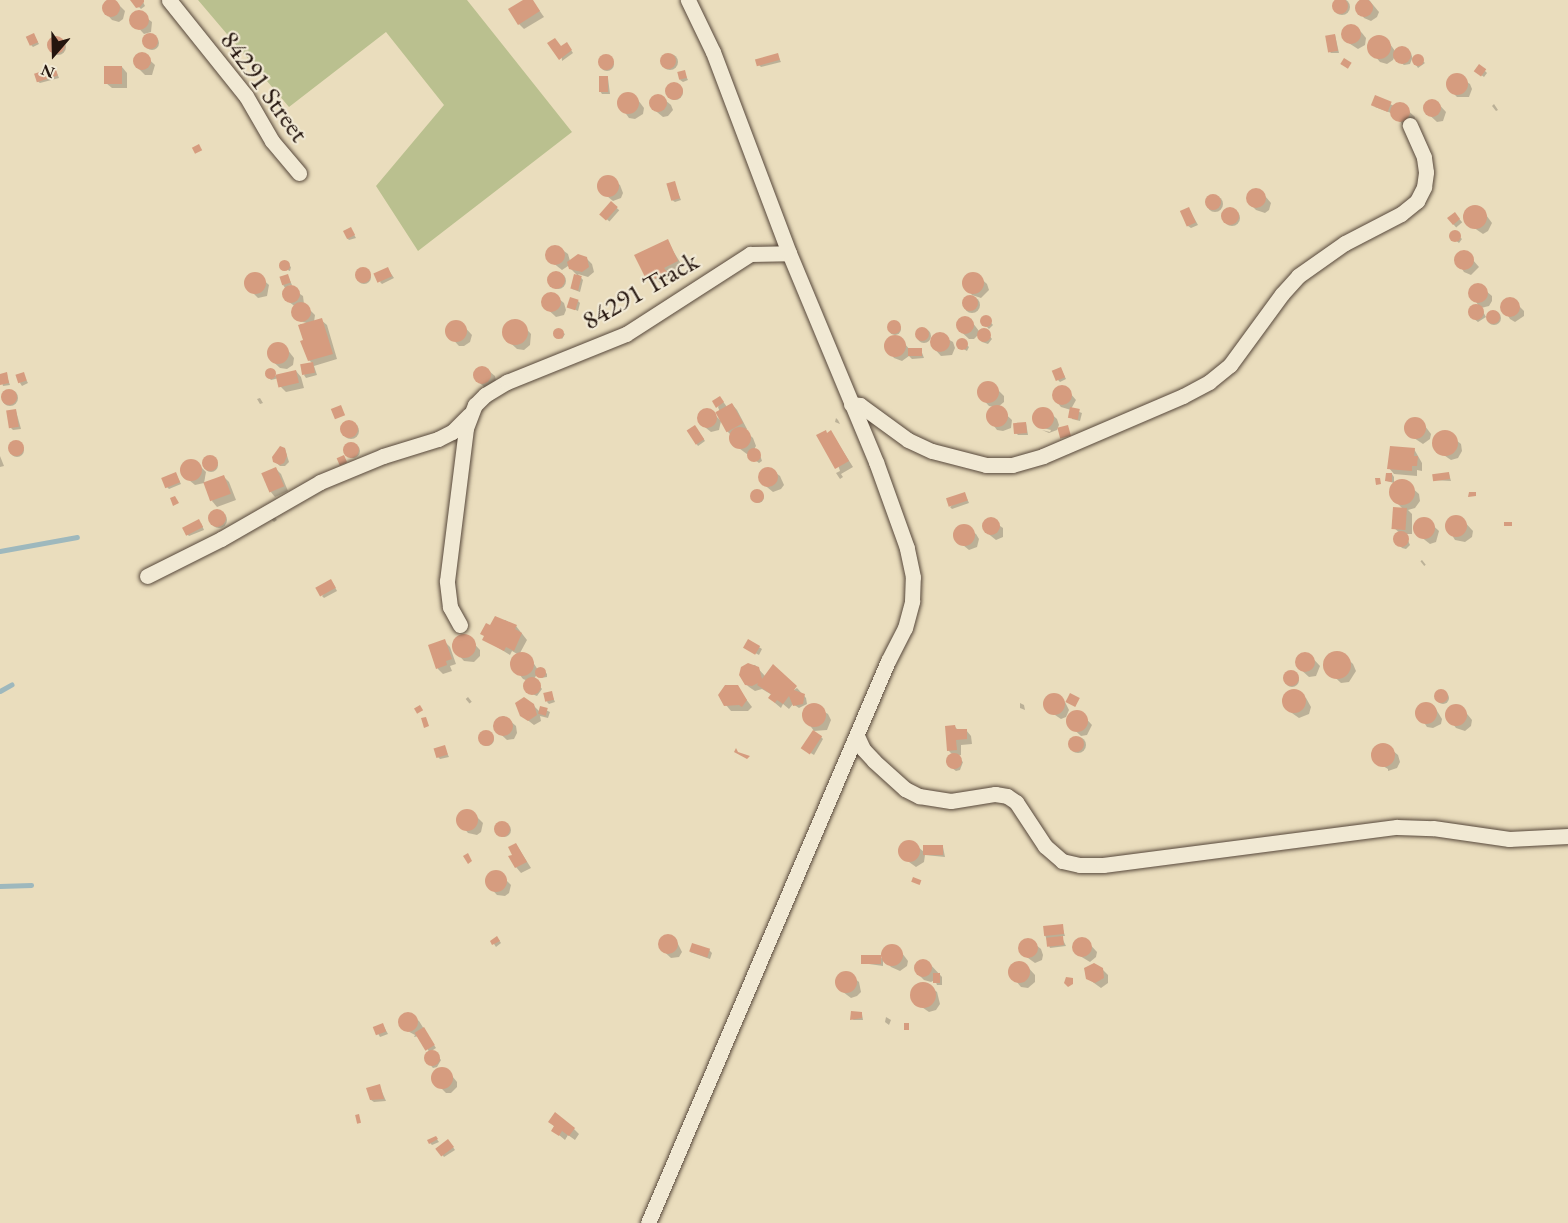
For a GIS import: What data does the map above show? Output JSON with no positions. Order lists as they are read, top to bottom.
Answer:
{
  "streets": {
    "street": ["84291 Street", "84291 Track"]
  },
  "north": "bottom"
}
